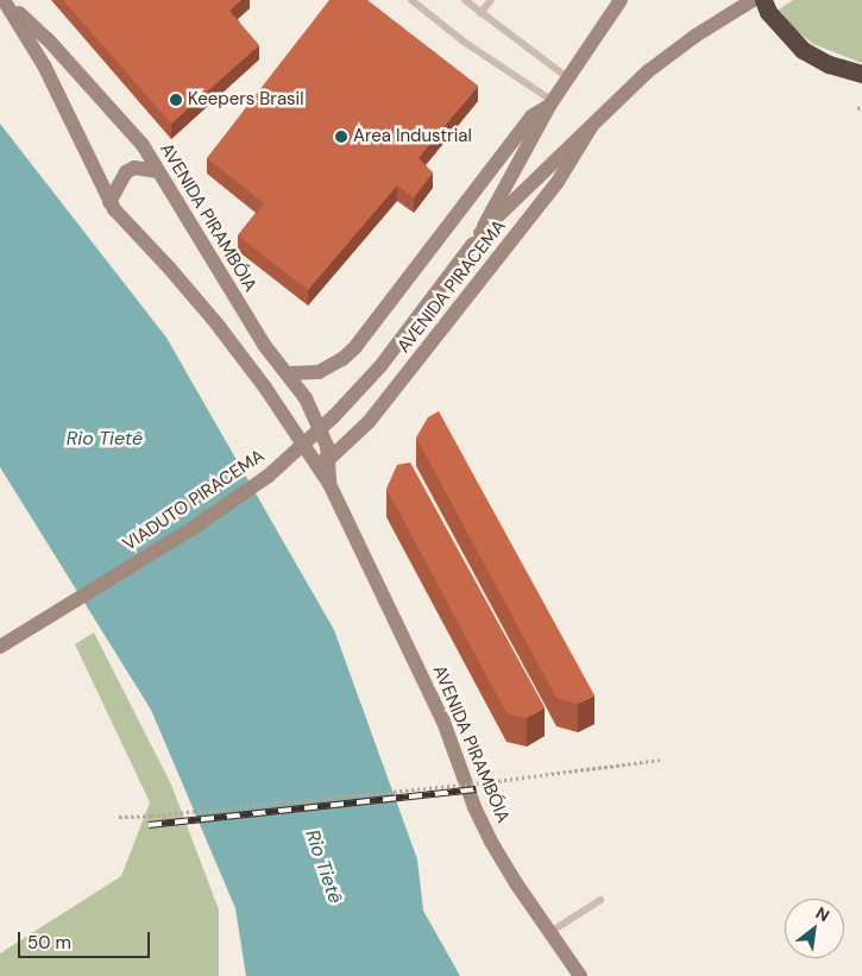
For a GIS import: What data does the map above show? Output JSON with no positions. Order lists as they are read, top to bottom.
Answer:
{
  "streets": {
    "main road": ["AVENIDA PIRAMBÓIA", "AVENIDA PIRACEMA", "VIADUTO PIRACEMA"]
  },
  "crossings": [
    ["AVENIDA PIRAMBÓIA", "AVENIDA PIRACEMA"],
    ["AVENIDA PIRACEMA", "VIADUTO PIRACEMA"]
  ],
  "water": ["Rio Tietê"],
  "places": ["Keepers Brasil", "Area Industrial"],
  "scale_bar": "50 m",
  "north": "top right"
}
